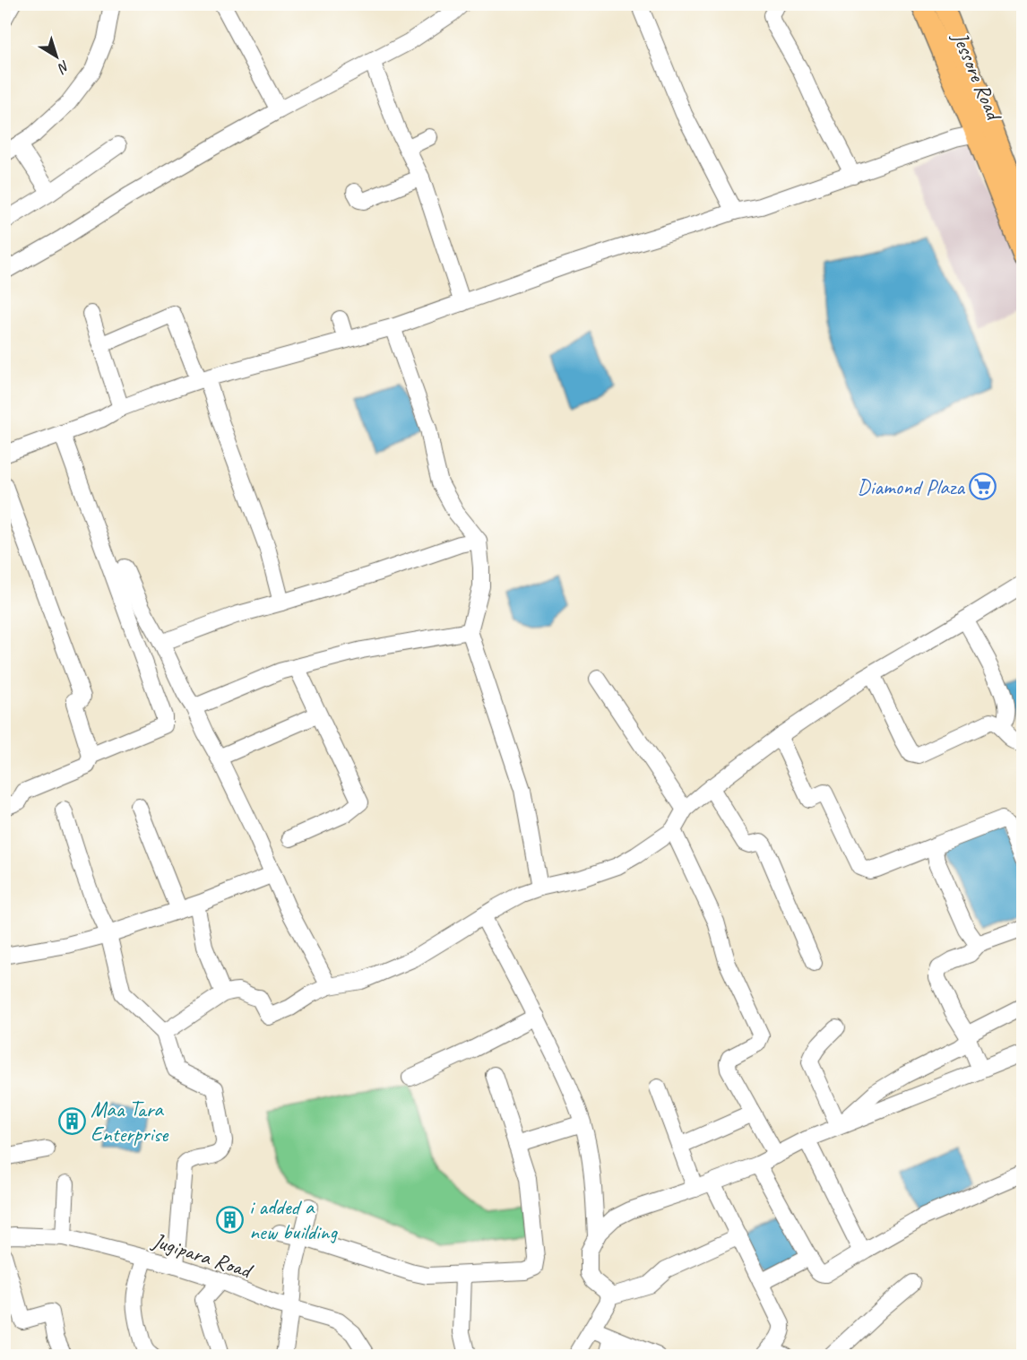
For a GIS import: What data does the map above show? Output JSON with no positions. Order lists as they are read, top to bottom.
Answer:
{
  "streets": {
    "main road": ["Jessore Road"],
    "street": ["Jugipara Road"]
  },
  "places": {
    "supermarket": ["Diamond Plaza"],
    "building": ["Maa Tara Enterprise", "i added a new building"]
  },
  "north": "bottom right"
}
